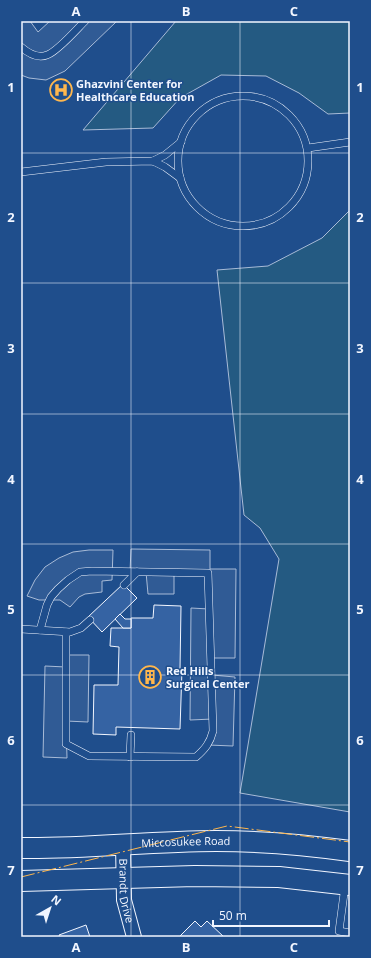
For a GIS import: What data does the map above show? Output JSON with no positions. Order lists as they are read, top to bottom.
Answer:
{
  "streets": {
    "street": ["Miccosukee Road", "Brandt Drive"]
  },
  "crossings": [
    ["Miccosukee Road", "Brandt Drive"]
  ],
  "places": {
    "hospital": ["Ghazvini Center for Healthcare Education"],
    "building": ["Red Hills Surgical Center"]
  },
  "scale_bar": "50 m",
  "north": "top right",
  "grid": {
    "columns": ["A", "B", "C"],
    "rows": [
      "1",
      "2",
      "3",
      "4",
      "5",
      "6",
      "7"
    ]
  }
}
